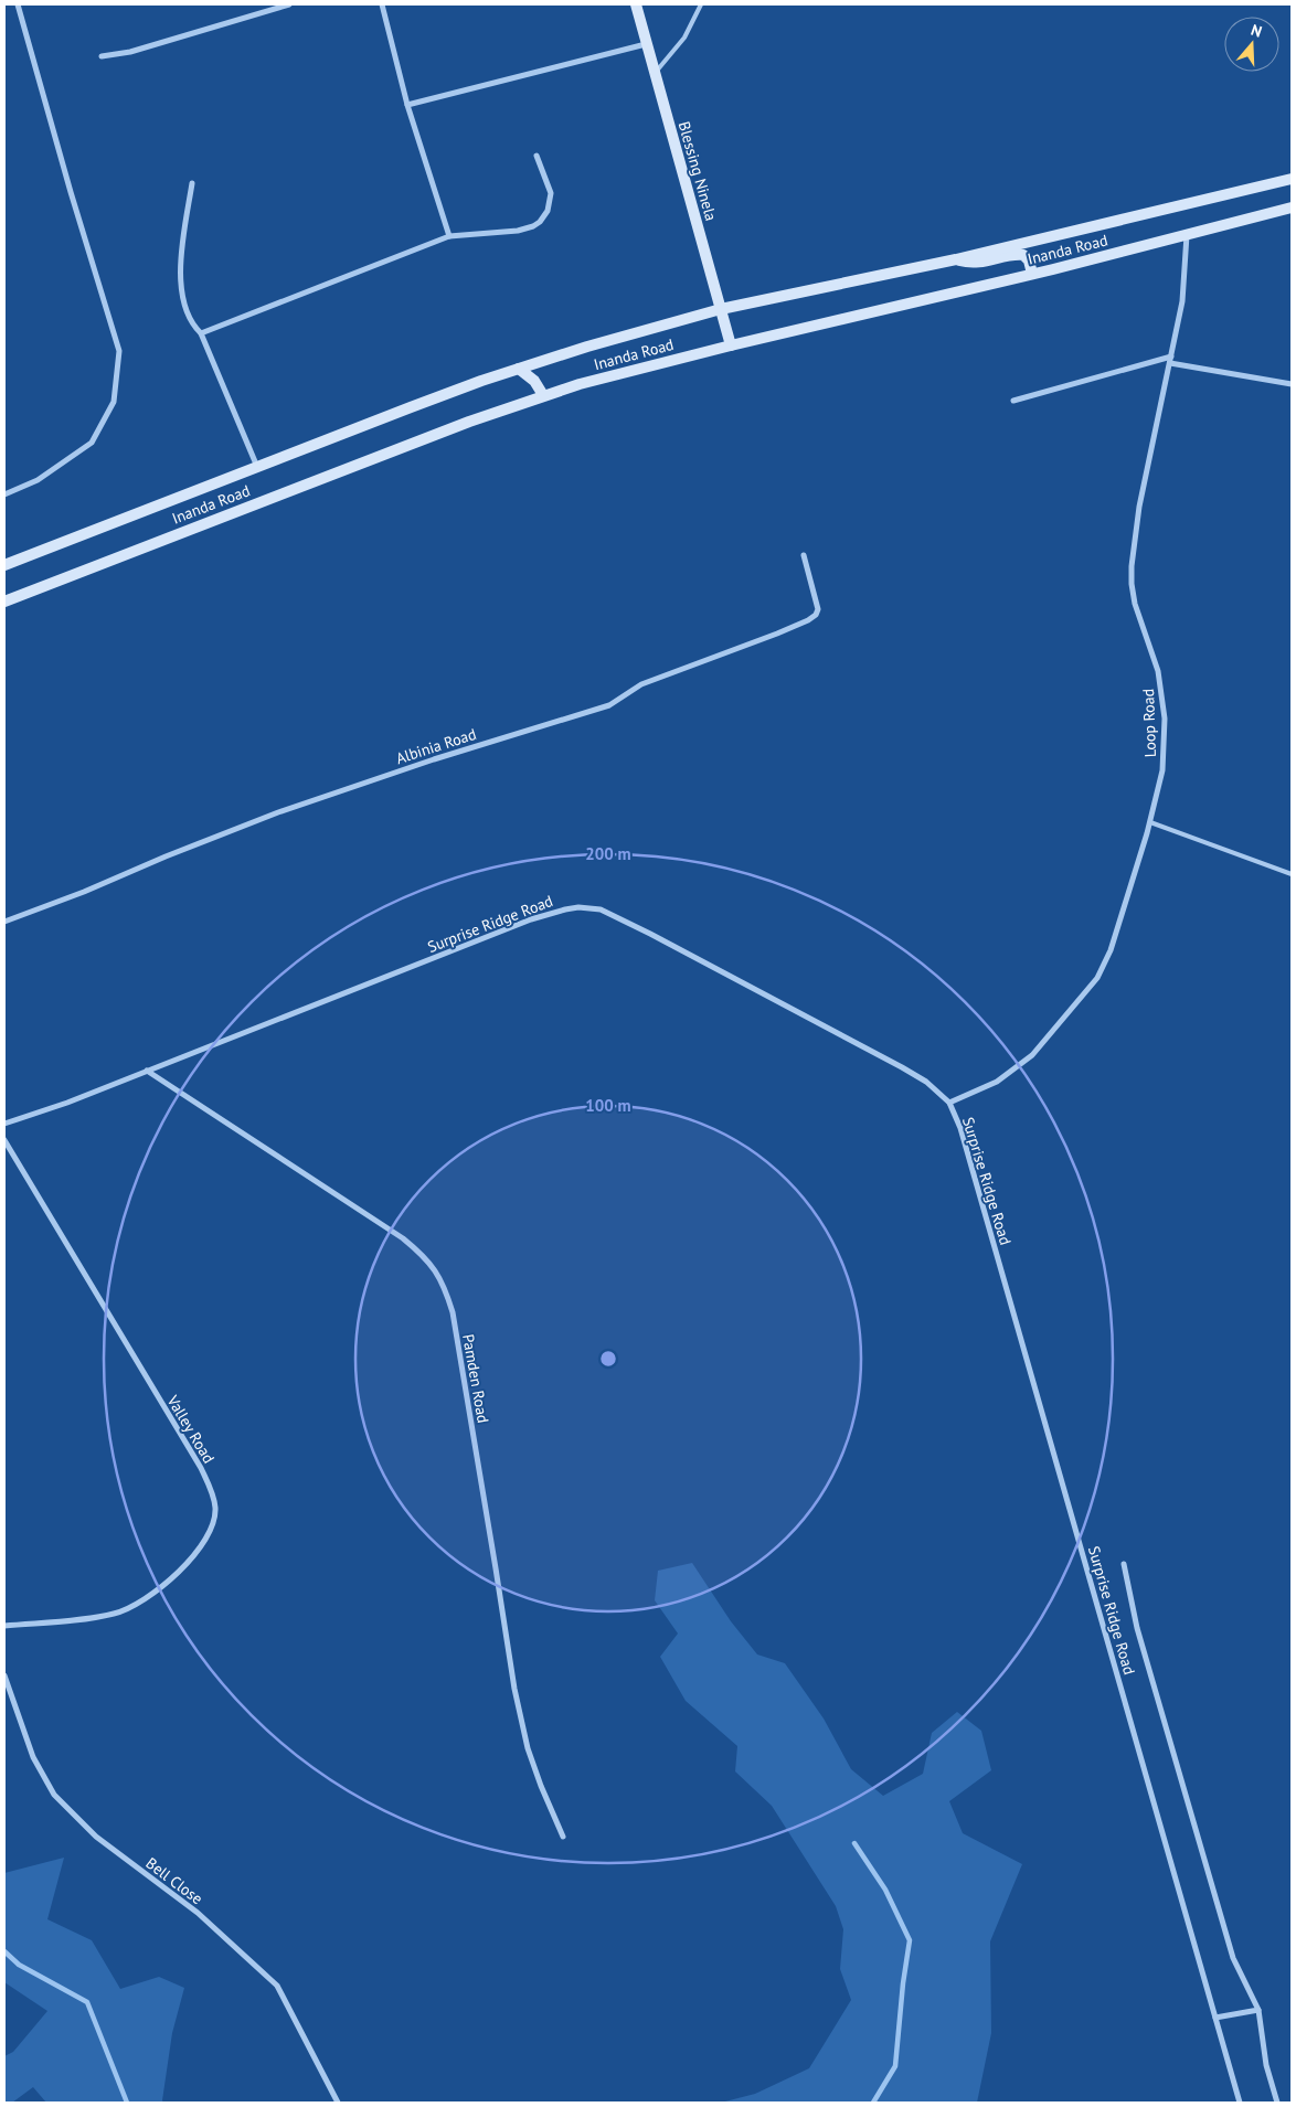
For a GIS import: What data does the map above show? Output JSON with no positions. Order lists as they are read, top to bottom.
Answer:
{
  "streets": {
    "main road": ["Blessing Ninela", "Inanda Road"],
    "street": [
      "Loop Road",
      "Albinia Road",
      "Surprise Ridge Road",
      "Pamden Road",
      "Valley Road",
      "Bell Close"
    ]
  },
  "crossings": [
    ["Blessing Ninela", "Inanda Road"],
    ["Inanda Road", "Loop Road"],
    ["Loop Road", "Surprise Ridge Road"],
    ["Surprise Ridge Road", "Pamden Road"]
  ],
  "north": "top",
  "rings": ["200 m", "100 m"]
}
